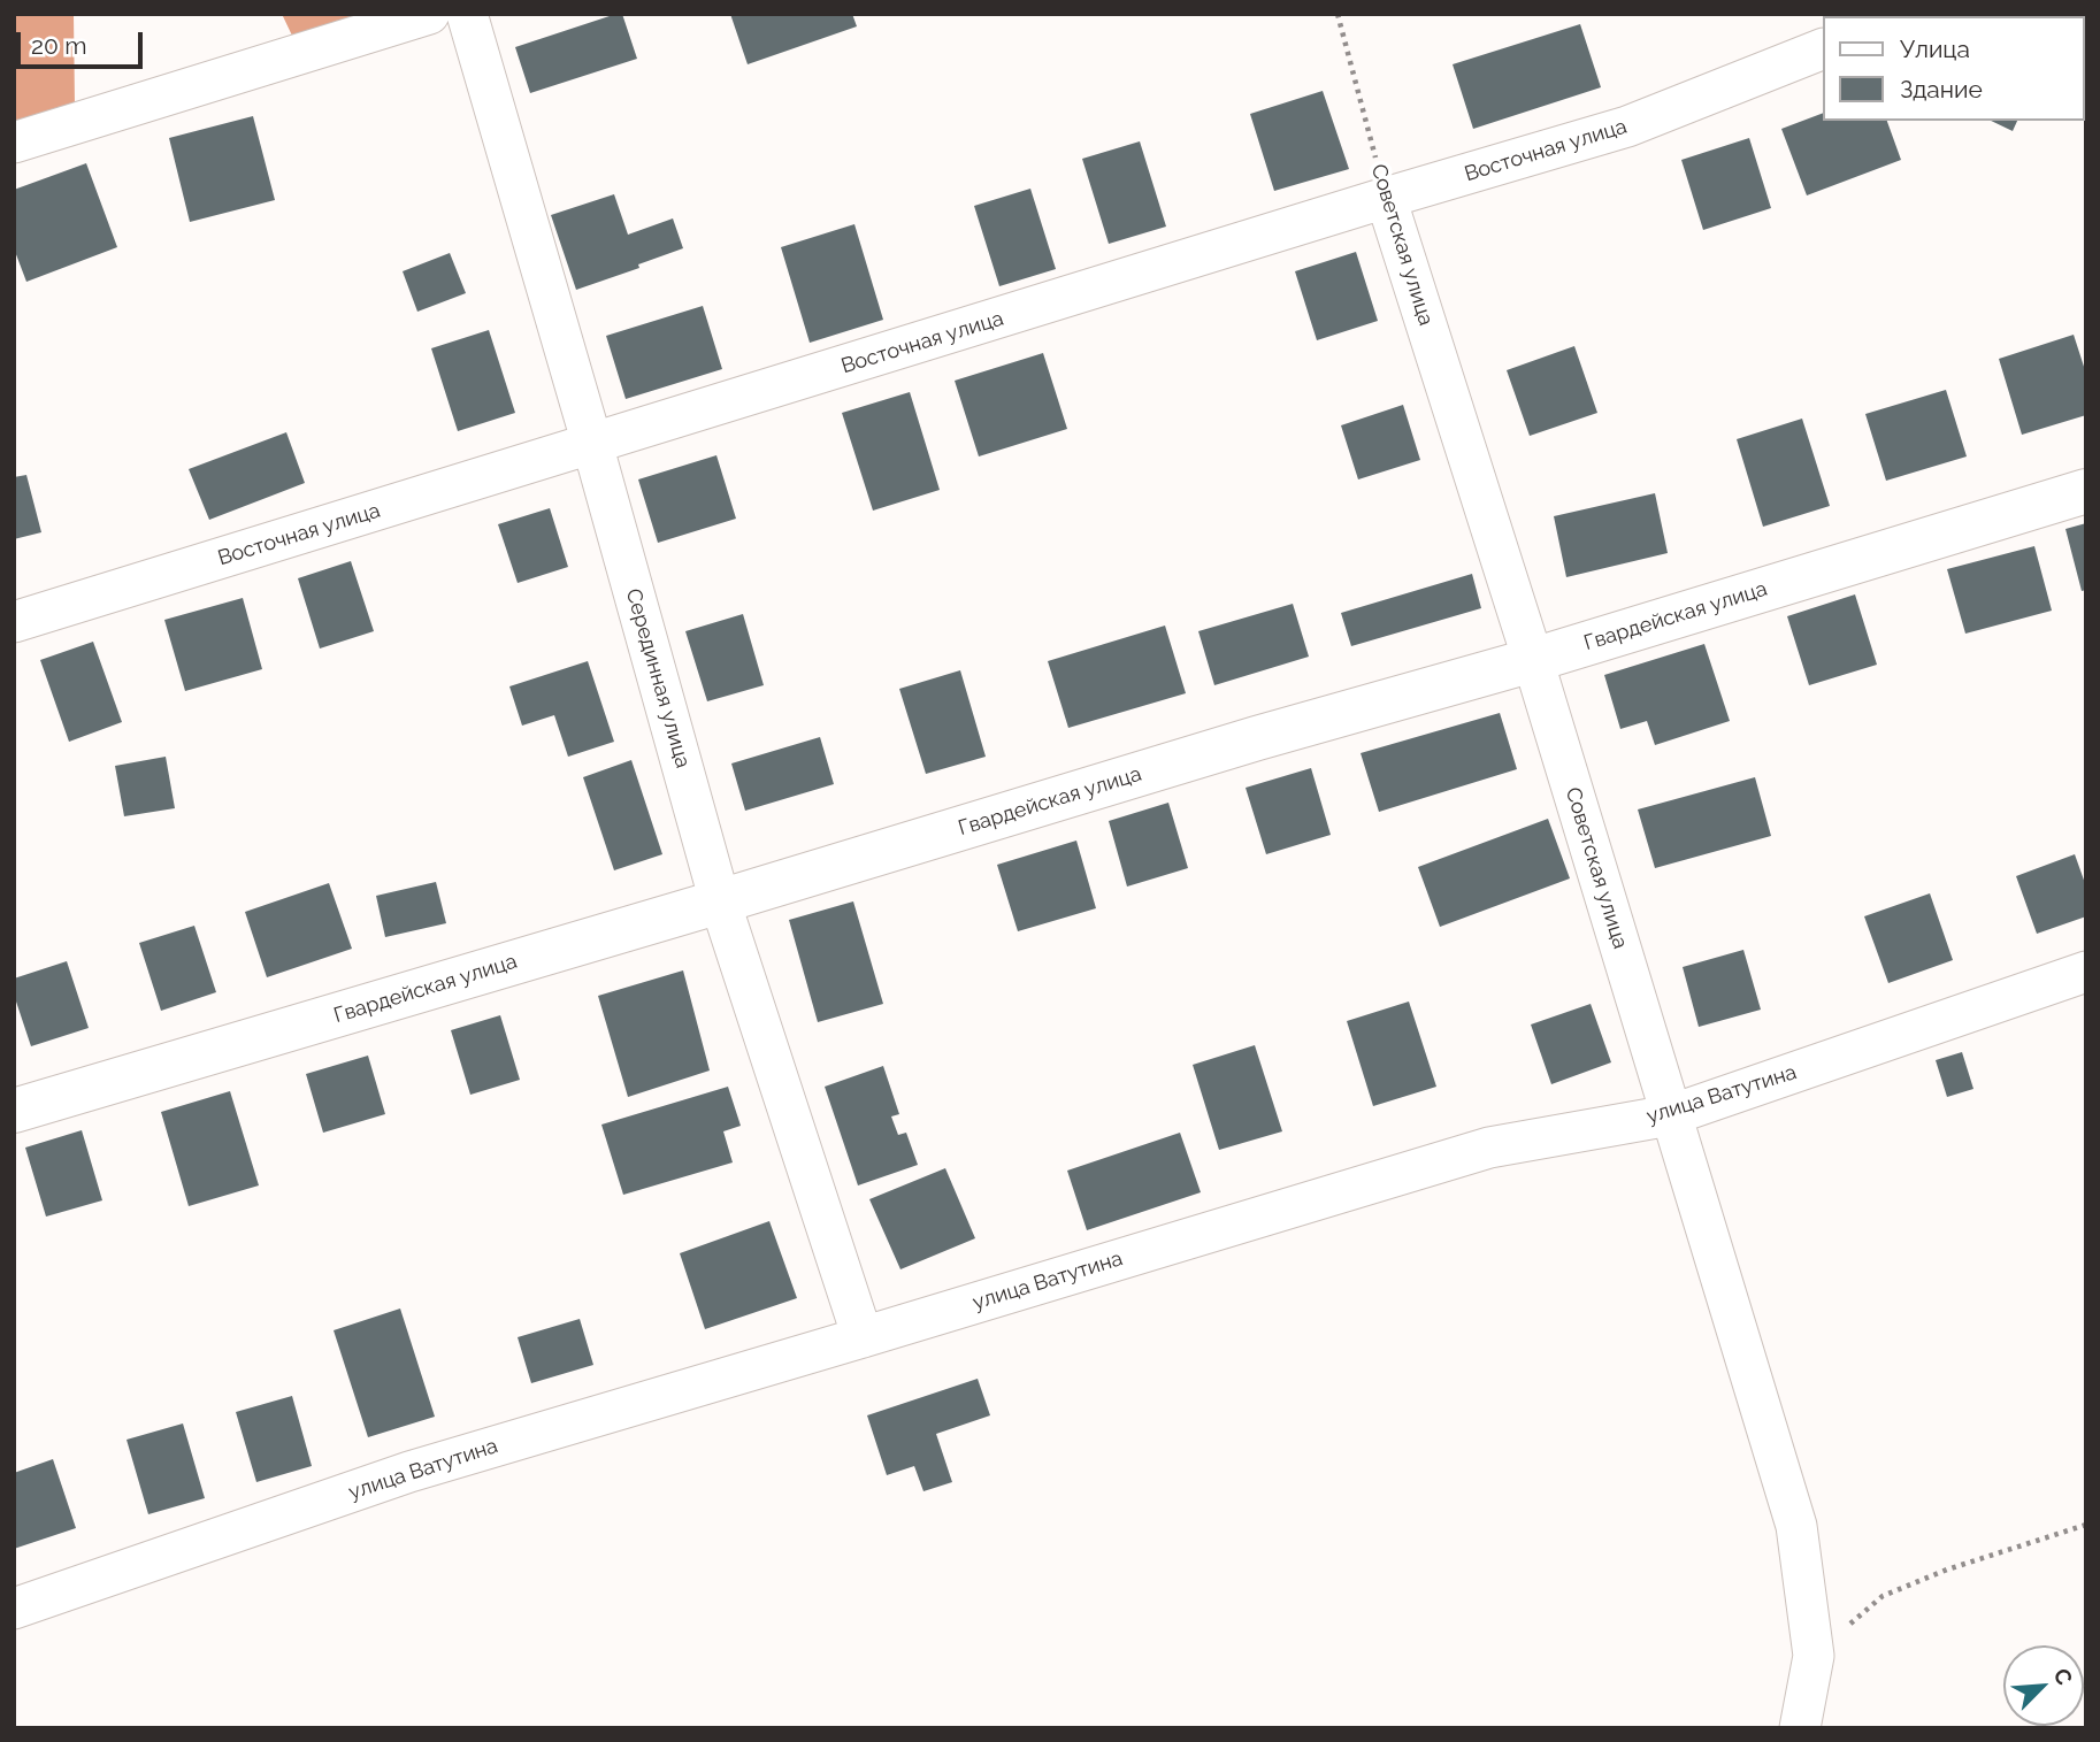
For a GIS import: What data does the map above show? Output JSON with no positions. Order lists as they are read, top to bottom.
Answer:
{
  "streets": {
    "street": [
      "Восточная улица",
      "Советская улица",
      "Гвардейская улица",
      "Серединная улица",
      "улица Ватутина"
    ]
  },
  "crossings": [
    ["Восточная улица", "Советская улица"],
    ["Восточная улица", "Серединная улица"],
    ["Советская улица", "Гвардейская улица"],
    ["Советская улица", "улица Ватутина"],
    ["Гвардейская улица", "Серединная улица"],
    ["Серединная улица", "улица Ватутина"]
  ],
  "legend": ["Улица", "Здание"],
  "scale_bar": "20 m",
  "north": "top right"
}
